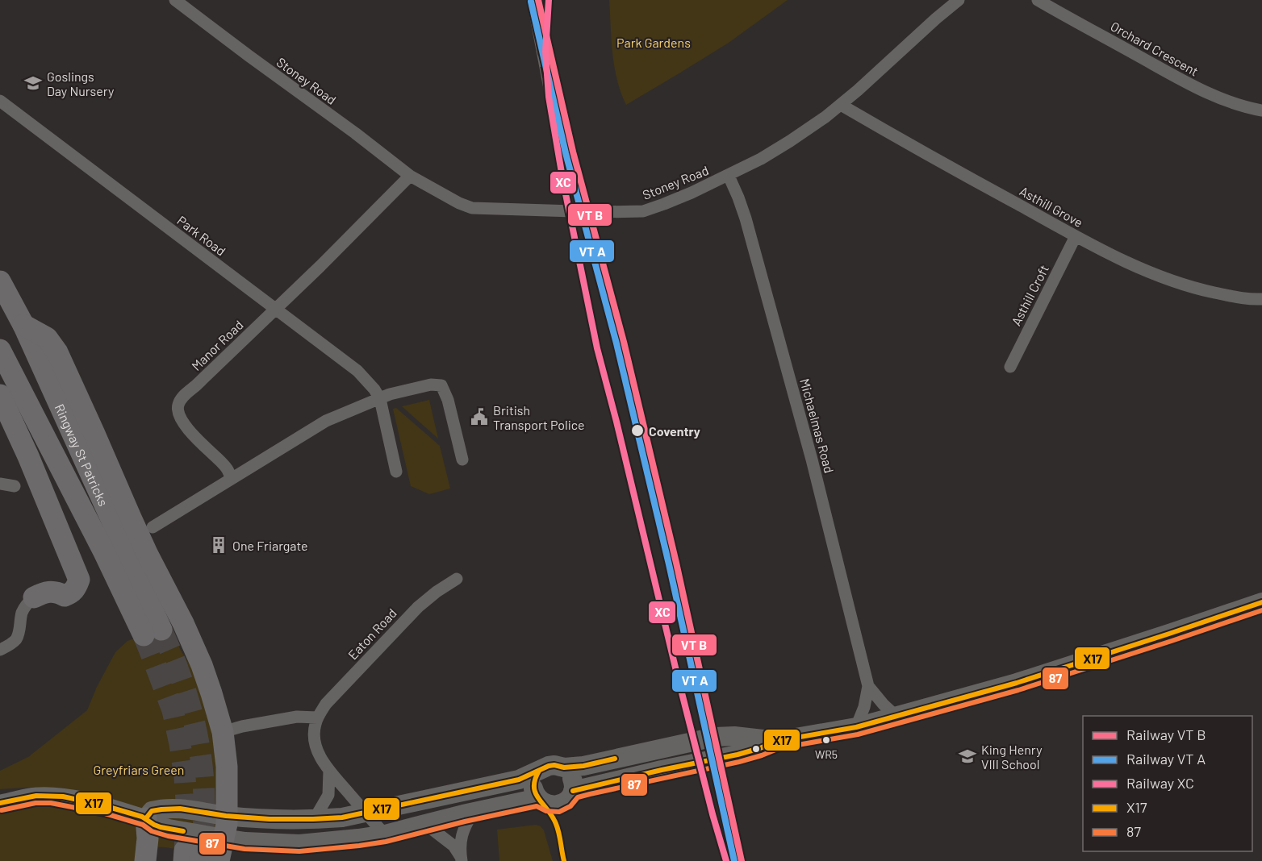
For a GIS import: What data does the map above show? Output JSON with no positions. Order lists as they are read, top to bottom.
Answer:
{
  "streets": {
    "highway": ["Ringway St Patricks"],
    "street": [
      "Orchard Crescent",
      "Stoney Road",
      "Asthill Grove",
      "Park Road",
      "Asthill Croft",
      "Manor Road",
      "Michaelmas Road",
      "Eaton Road"
    ]
  },
  "crossings": [
    ["Stoney Road", "Asthill Grove"],
    ["Stoney Road", "Manor Road"],
    ["Stoney Road", "Michaelmas Road"],
    ["Asthill Grove", "Asthill Croft"],
    ["Park Road", "Manor Road"]
  ],
  "parks": ["Park Gardens", "Greyfriars Green"],
  "places": {
    "school or university": ["Goslings Day Nursery", "King Henry VIII School"],
    "public building": ["British Transport Police"],
    "other": ["Coventry", "WR5"],
    "building": ["One Friargate"]
  },
  "lines": ["rail line XC", "transit line X17", "transit line 87"],
  "legend": [
    "Railway VT B",
    "Railway VT A",
    "Railway XC",
    "X17",
    "87"
  ]
}
